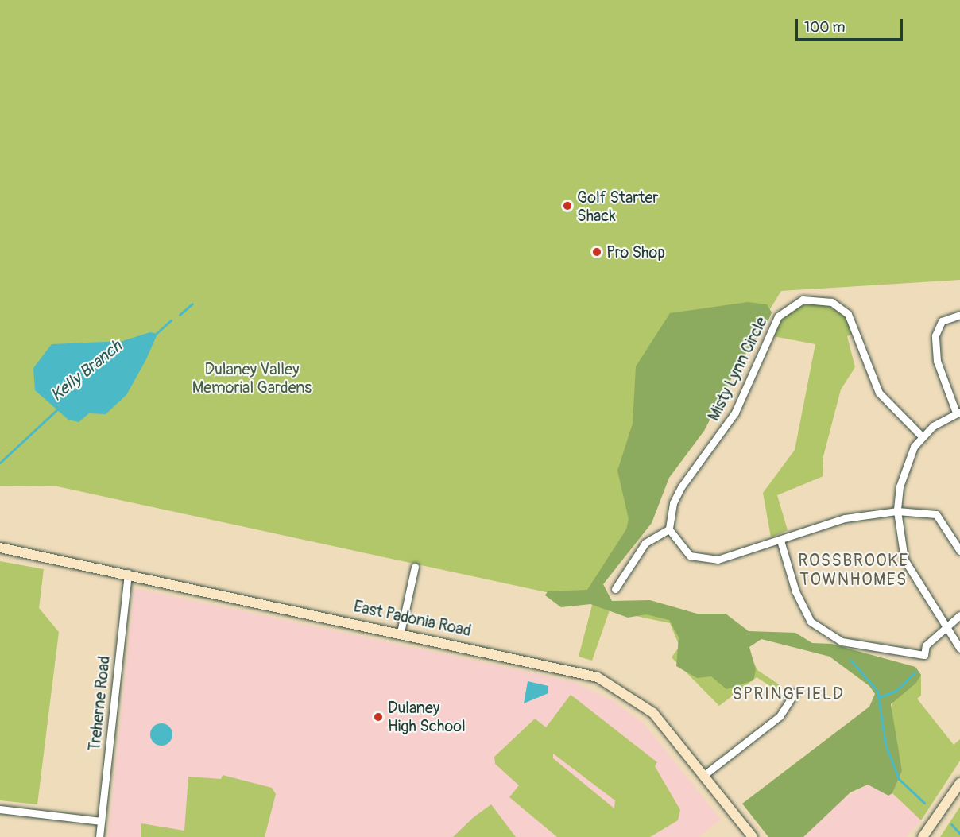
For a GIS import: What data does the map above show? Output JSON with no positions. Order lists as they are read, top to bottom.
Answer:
{
  "streets": {
    "street": ["Misty Lynn Circle", "East Padonia Road", "Treherne Road"]
  },
  "crossings": [
    ["East Padonia Road", "Treherne Road"]
  ],
  "districts": ["ROSSBROOKE TOWNHOMES", "SPRINGFIELD"],
  "water": ["Kelly Branch"],
  "parks": ["Dulaney Valley Memorial Gardens"],
  "places": ["Golf Starter Shack", "Pro Shop", "Dulaney High School"],
  "scale_bar": "100 m"
}
